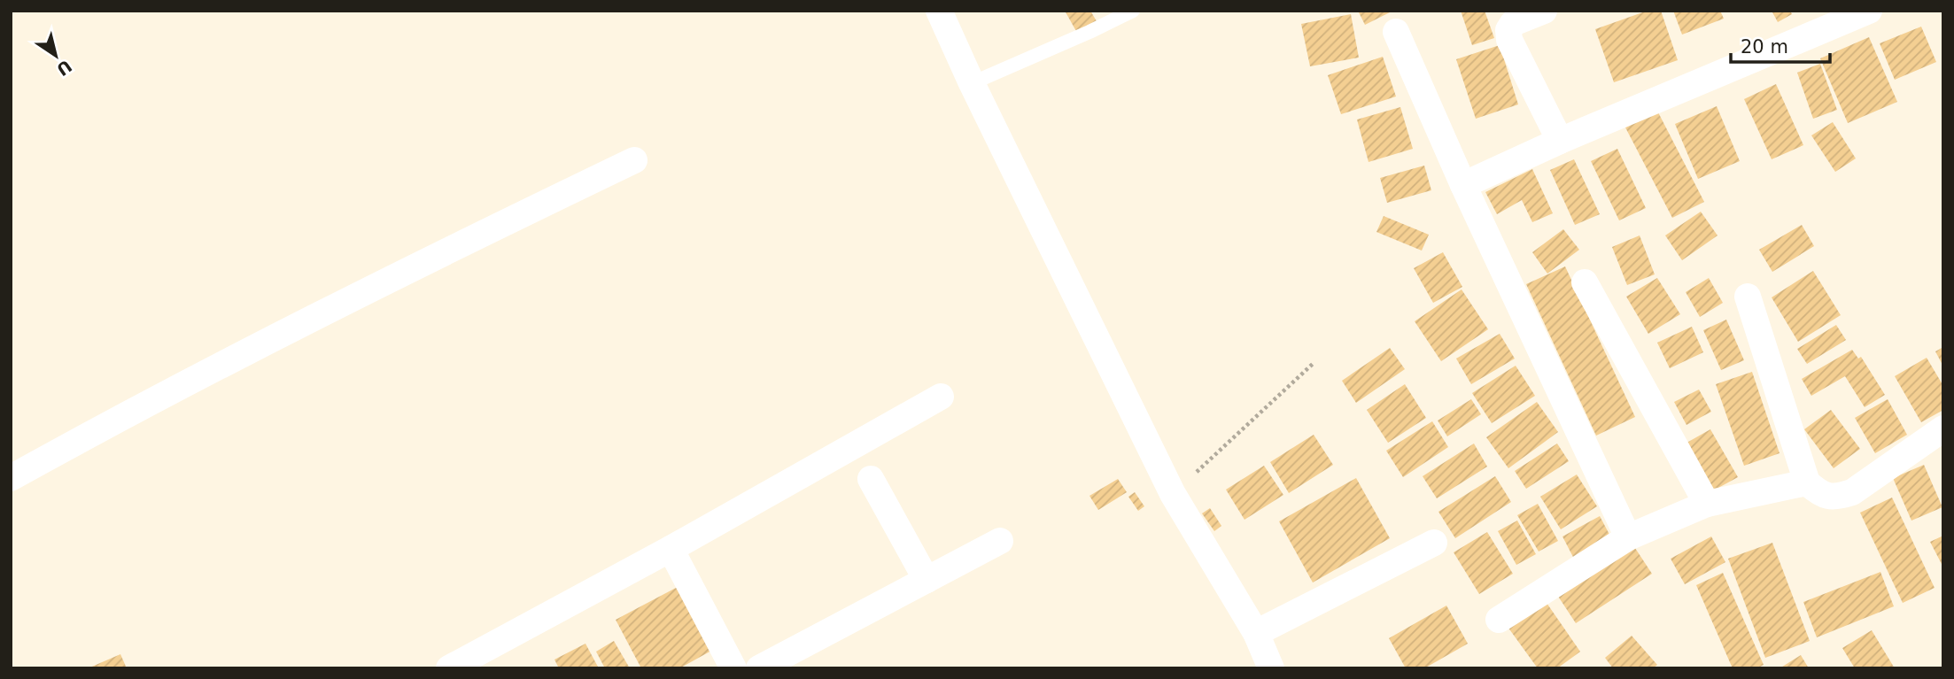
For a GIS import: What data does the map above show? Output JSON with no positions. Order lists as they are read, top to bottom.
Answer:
{
  "scale_bar": "20 m",
  "north": "bottom right"
}
